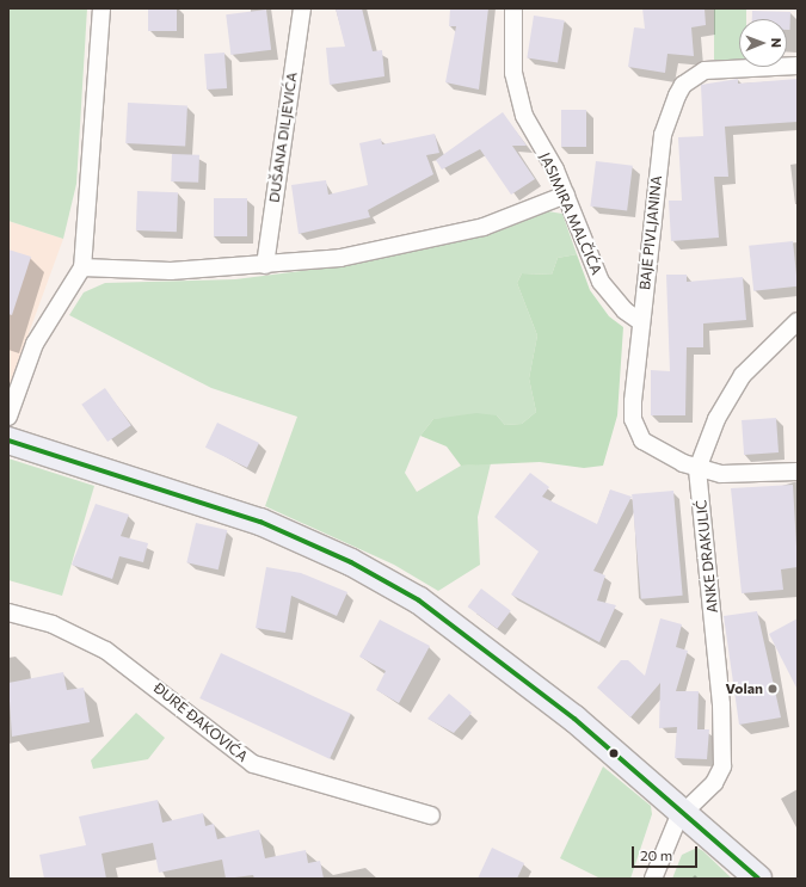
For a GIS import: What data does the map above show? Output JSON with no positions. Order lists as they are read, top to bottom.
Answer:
{
  "streets": {
    "street": [
      "DUŠANA DILJEVIĆA",
      "JASIMIRA MALČIĆA",
      "BAJE PIVLJANINA",
      "ANKE DRAKULIĆ",
      "ĐURE ĐAKOVIĆA"
    ]
  },
  "crossings": [
    ["JASIMIRA MALČIĆA", "BAJE PIVLJANINA"],
    ["BAJE PIVLJANINA", "ANKE DRAKULIĆ"]
  ],
  "places": ["Volan"],
  "scale_bar": "20 m",
  "north": "right"
}
